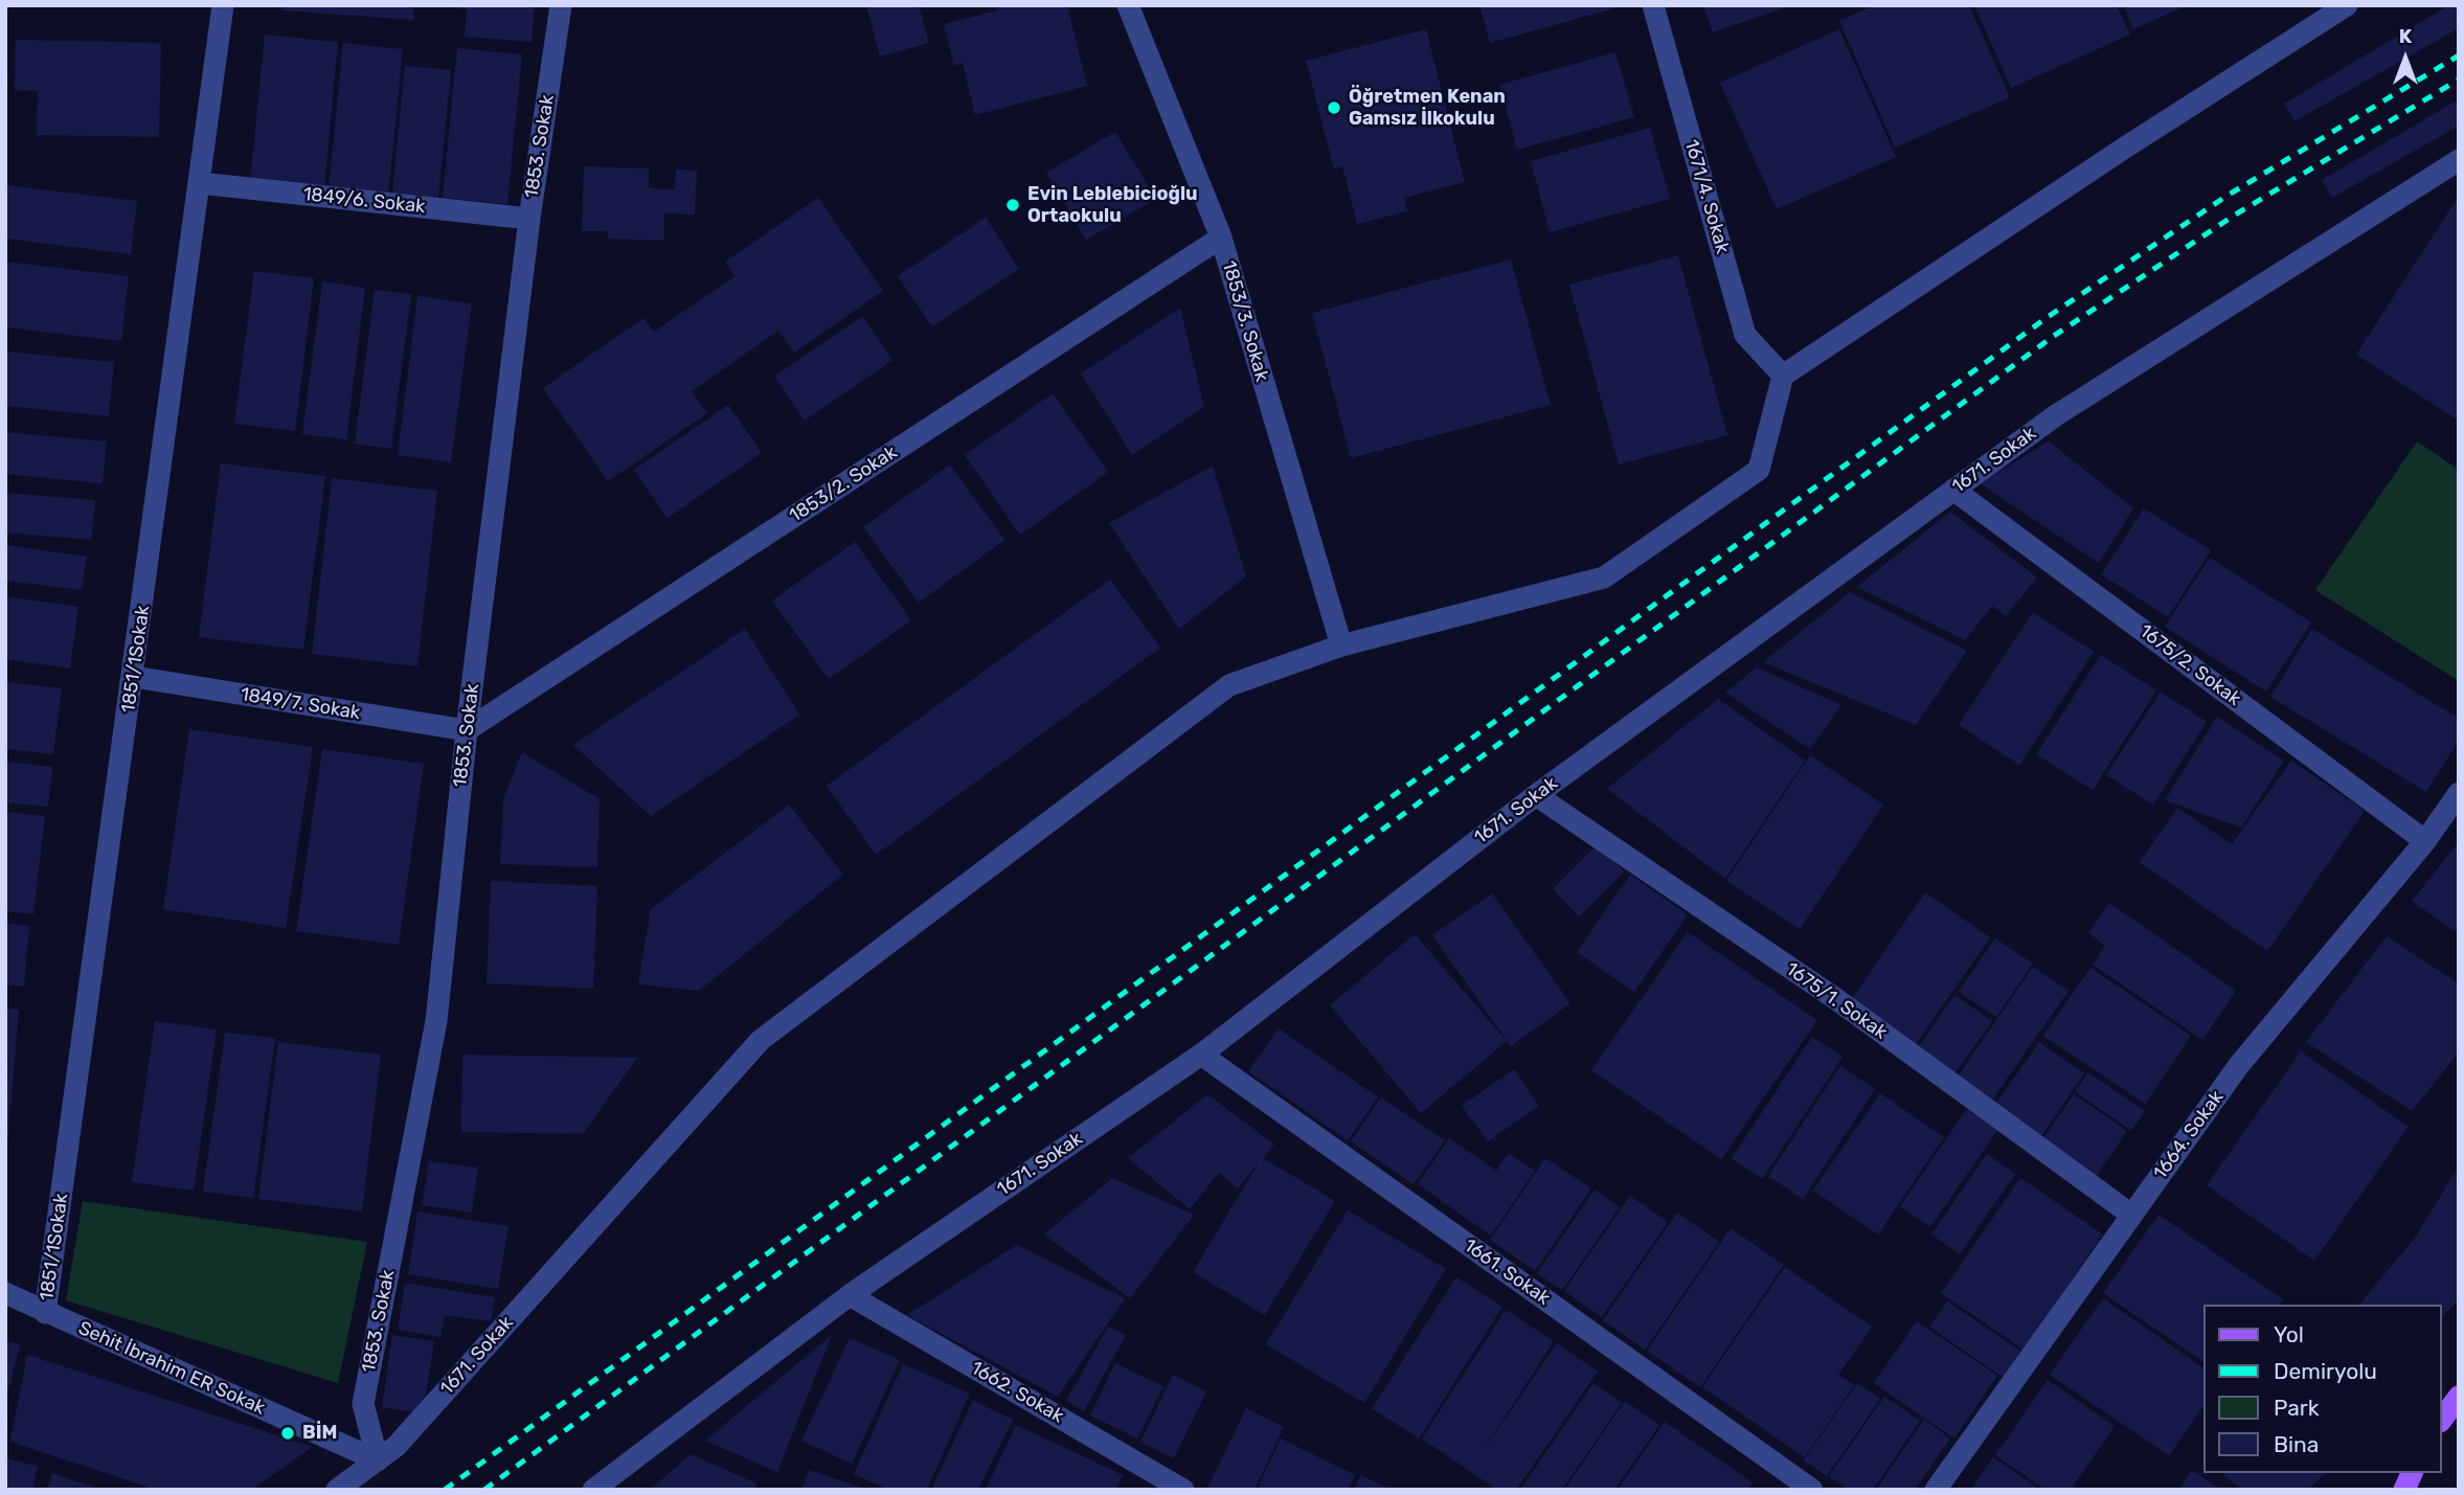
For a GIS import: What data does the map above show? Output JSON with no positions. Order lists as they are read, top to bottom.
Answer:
{
  "streets": {
    "street": [
      "1853. Sokak",
      "1671/4. Sokak",
      "1849/6. Sokak",
      "1853/3. Sokak",
      "1671. Sokak",
      "1853/2. Sokak",
      "1851/1Sokak",
      "1675/2. Sokak",
      "1849/7. Sokak",
      "1675/1. Sokak",
      "1664. Sokak",
      "1661. Sokak",
      "Sehit İbrahim ER Sokak",
      "1662. Sokak"
    ]
  },
  "crossings": [
    ["1853. Sokak", "1849/6. Sokak"],
    ["1853. Sokak", "1671. Sokak"],
    ["1853. Sokak", "1853/2. Sokak"],
    ["1853. Sokak", "1849/7. Sokak"],
    ["1853. Sokak", "Sehit İbrahim ER Sokak"],
    ["1671/4. Sokak", "1671. Sokak"],
    ["1849/6. Sokak", "1851/1Sokak"],
    ["1853/3. Sokak", "1671. Sokak"],
    ["1853/3. Sokak", "1853/2. Sokak"],
    ["1671. Sokak", "1675/2. Sokak"],
    ["1671. Sokak", "1675/1. Sokak"],
    ["1671. Sokak", "1661. Sokak"],
    ["1671. Sokak", "Sehit İbrahim ER Sokak"],
    ["1671. Sokak", "1662. Sokak"],
    ["1853/2. Sokak", "1849/7. Sokak"],
    ["1851/1Sokak", "1849/7. Sokak"],
    ["1851/1Sokak", "Sehit İbrahim ER Sokak"],
    ["1675/2. Sokak", "1664. Sokak"],
    ["1675/1. Sokak", "1664. Sokak"]
  ],
  "places": ["Öğretmen Kenan Gamsız İlkokulu", "Evin Leblebicioğlu Ortaokulu", "BİM"],
  "legend": [
    "Yol",
    "Demiryolu",
    "Park",
    "Bina"
  ],
  "north": "top"
}
